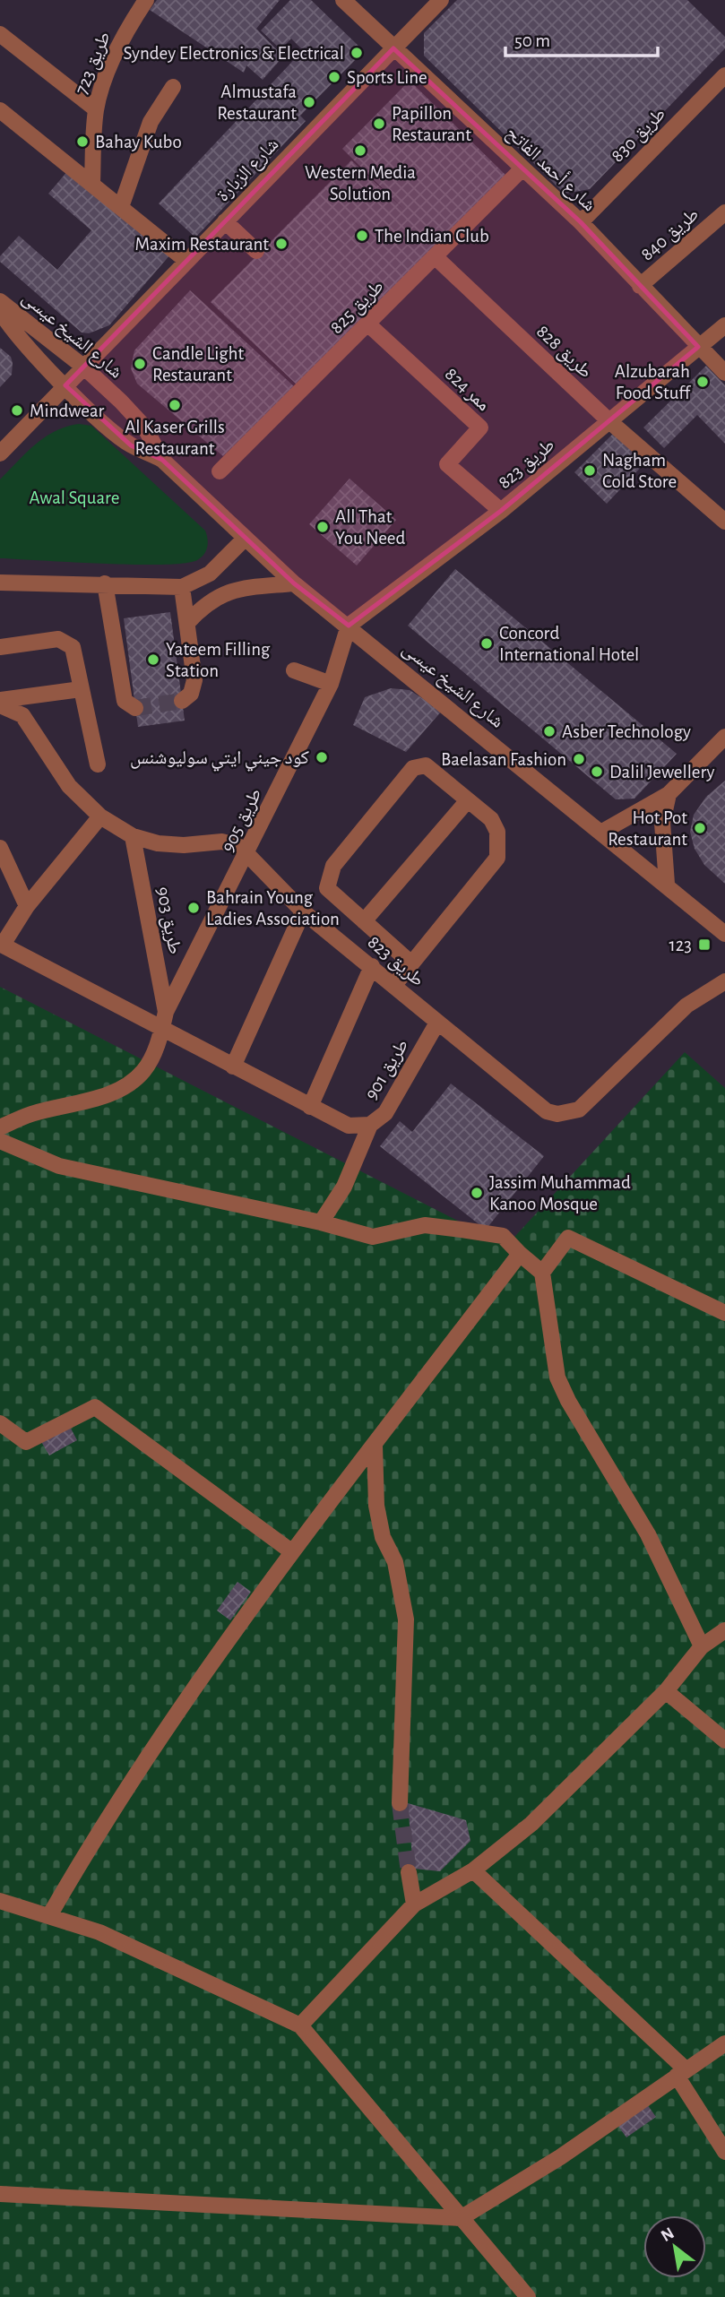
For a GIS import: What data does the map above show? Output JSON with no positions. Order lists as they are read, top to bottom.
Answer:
{
  "streets": {
    "street": [
      "طريق 723",
      "طريق 830",
      "شارع أحمد الفاتح",
      "شارع الزبارة",
      "طريق 840",
      "طريق 825",
      "شارع الشيخ عيسى",
      "طريق 828",
      "ممر 824",
      "طريق 823",
      "طريق 905",
      "طريق 903",
      "طريق 901"
    ]
  },
  "crossings": [
    ["طريق 830", "شارع أحمد الفاتح"],
    ["شارع أحمد الفاتح", "شارع الزبارة"],
    ["شارع أحمد الفاتح", "طريق 840"],
    ["شارع أحمد الفاتح", "طريق 825"],
    ["شارع أحمد الفاتح", "طريق 823"],
    ["شارع الزبارة", "شارع الشيخ عيسى"],
    ["طريق 825", "طريق 828"],
    ["طريق 825", "ممر 824"],
    ["شارع الشيخ عيسى", "طريق 823"],
    ["شارع الشيخ عيسى", "طريق 905"],
    ["طريق 828", "طريق 823"],
    ["ممر 824", "طريق 823"],
    ["طريق 823", "طريق 905"],
    ["طريق 823", "طريق 901"],
    ["طريق 905", "طريق 903"],
    ["طريق 905", "طريق 901"]
  ],
  "parks": ["Awal Square"],
  "places": {
    "other": [
      "Syndey Electronics & Electrical",
      "Sports Line",
      "Almustafa Restaurant",
      "Papillon Restaurant",
      "Bahay Kubo",
      "Western Media Solution",
      "The Indian Club",
      "Maxim Restaurant",
      "Candle Light Restaurant",
      "Alzubarah Food Stuff",
      "Al Kaser Grills Restaurant",
      "Mindwear",
      "Nagham Cold Store",
      "All That You Need",
      "Concord International Hotel",
      "Yateem Filling Station",
      "Asber Technology",
      "كود جيني ايتي سوليوشنس",
      "Baelasan Fashion",
      "Dalil Jewellery",
      "Hot Pot Restaurant",
      "Bahrain Young Ladies Association",
      "Jassim Muhammad Kanoo Mosque"
    ],
    "transit": ["123"]
  },
  "scale_bar": "50 m",
  "north": "top left"
}
